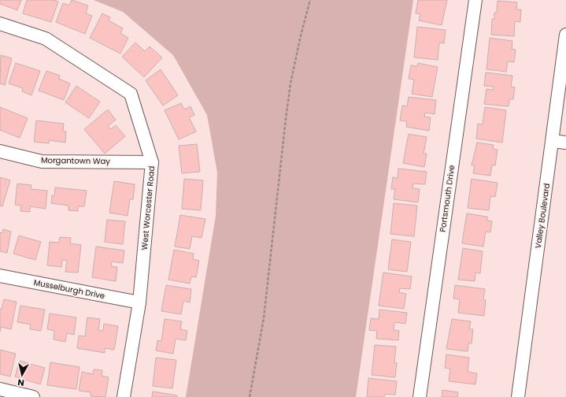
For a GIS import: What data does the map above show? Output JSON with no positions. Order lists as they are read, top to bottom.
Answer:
{
  "streets": {
    "street": [
      "Morgantown Way",
      "Portsmouth Drive",
      "West Worcester Road",
      "Valley Boulevard",
      "Musselburgh Drive"
    ]
  },
  "crossings": [
    ["Morgantown Way", "West Worcester Road"],
    ["West Worcester Road", "Musselburgh Drive"]
  ],
  "north": "bottom"
}
